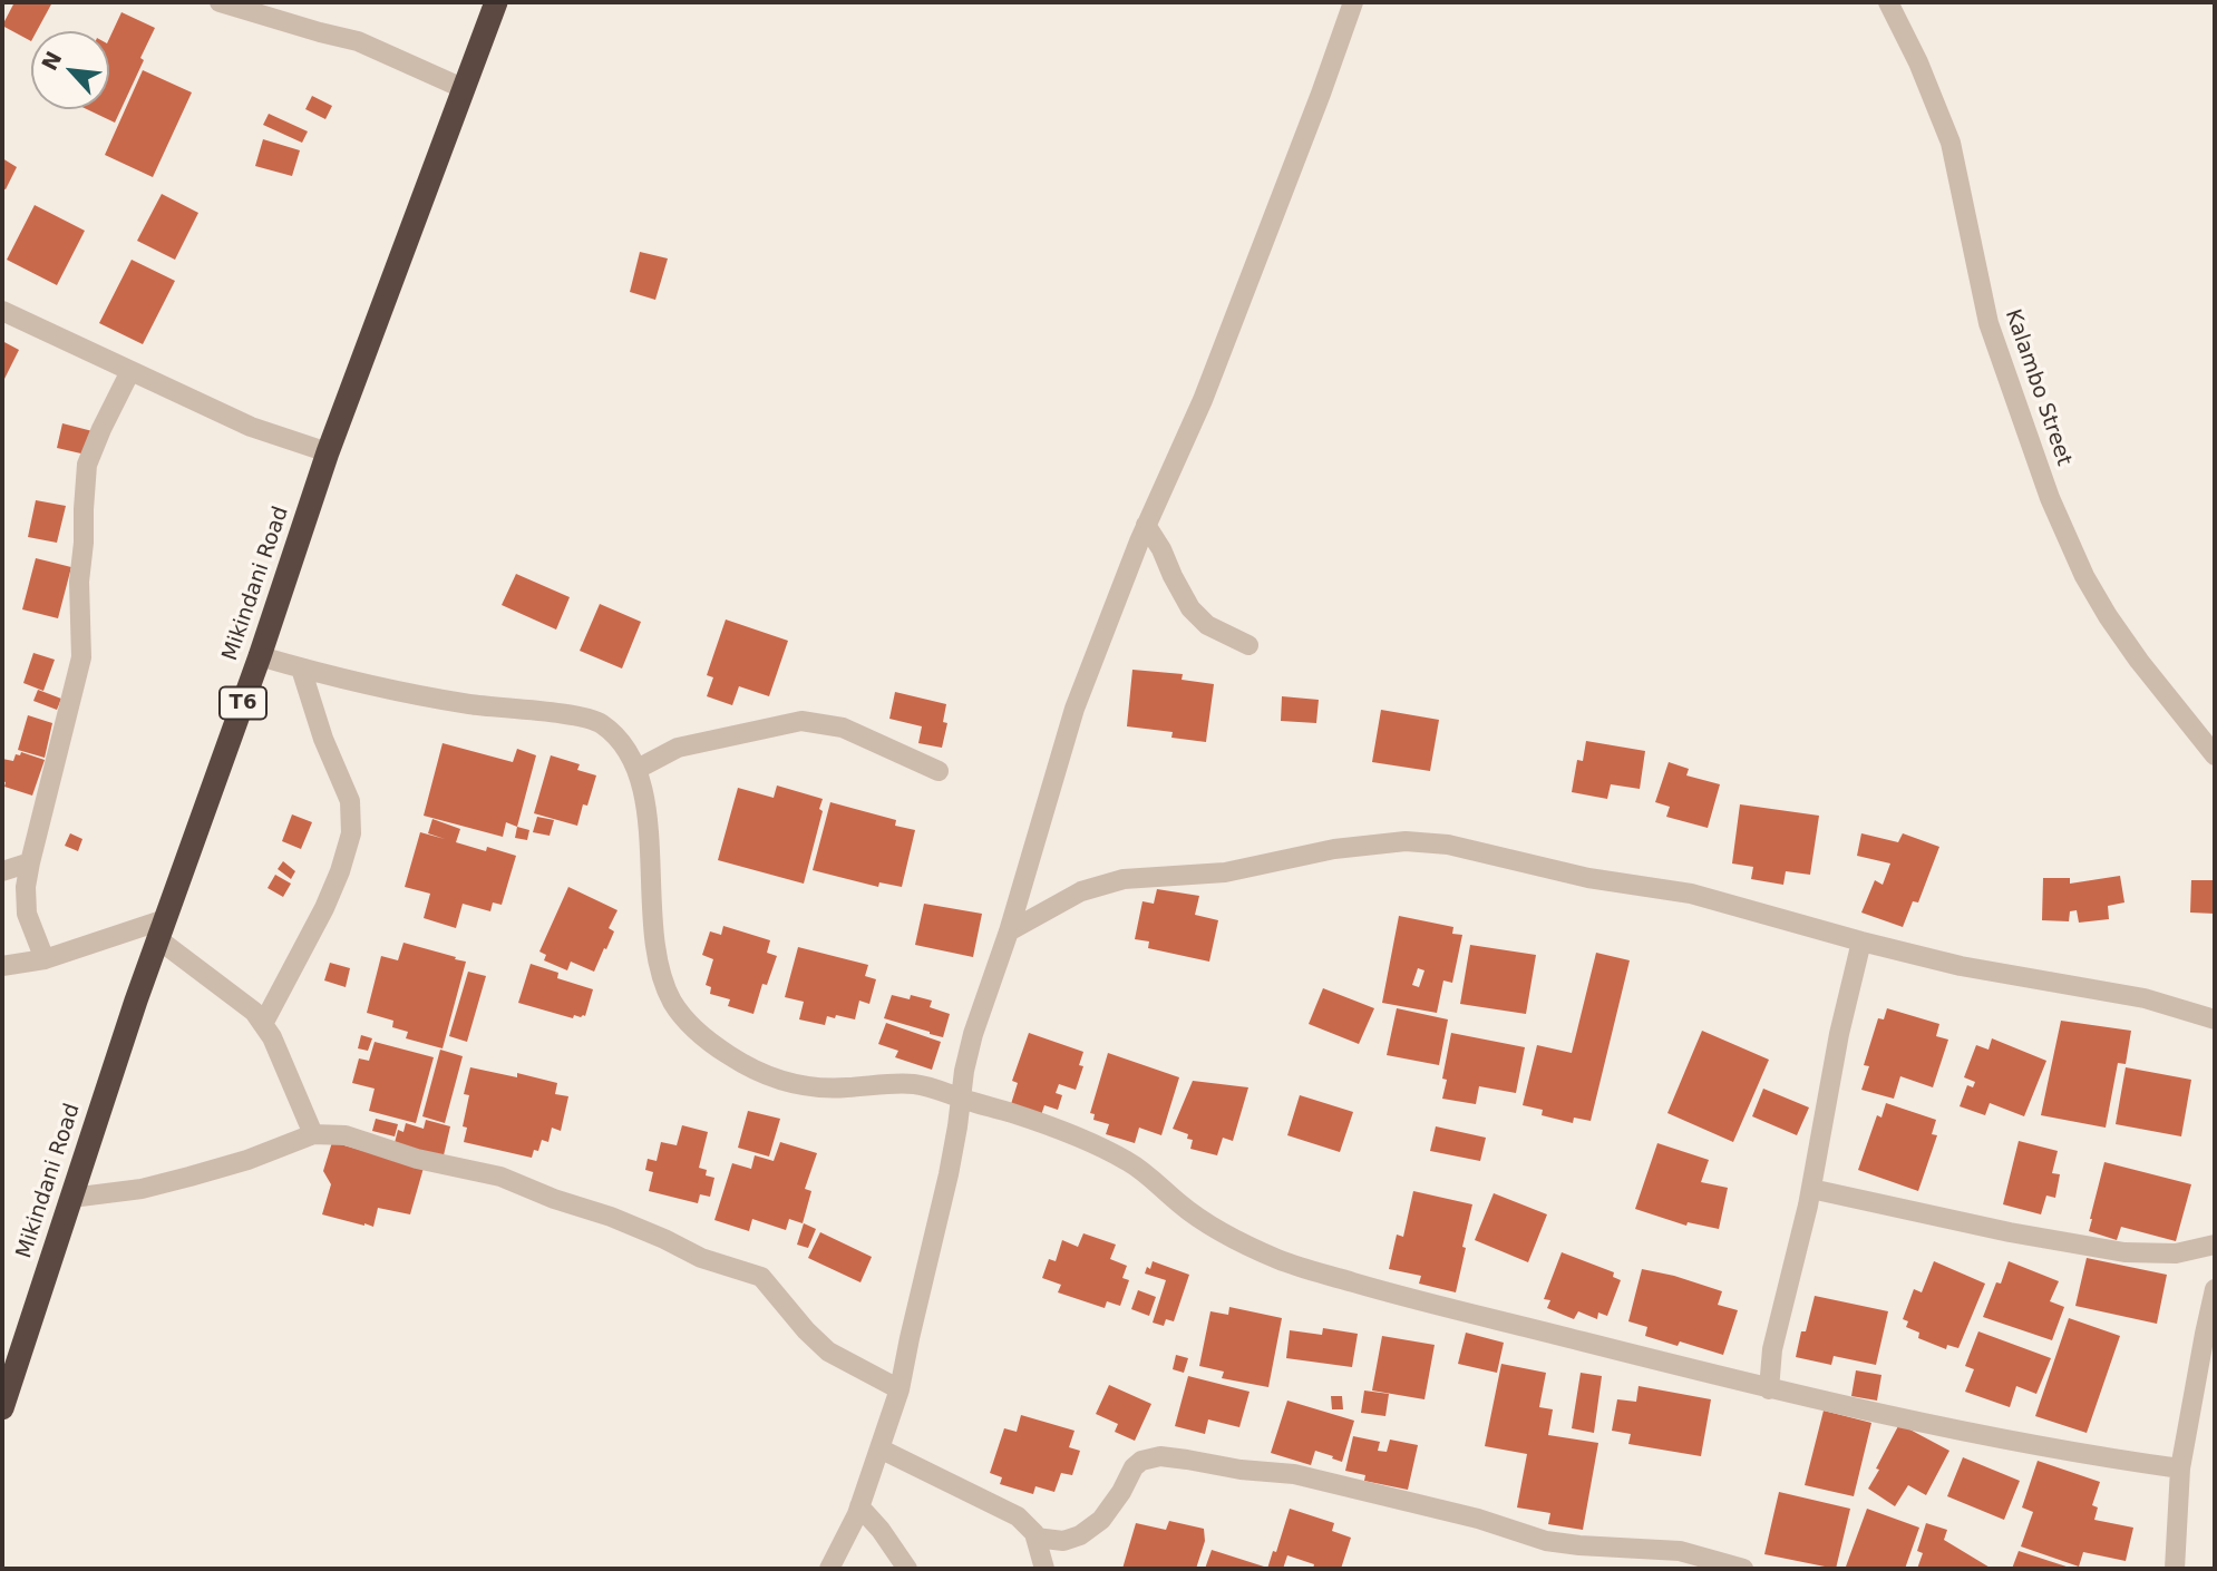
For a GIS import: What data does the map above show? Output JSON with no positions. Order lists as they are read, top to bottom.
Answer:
{
  "streets": {
    "highway": ["Mikindani Road", "T6"],
    "street": ["Kalambo Street"]
  },
  "north": "top left"
}
